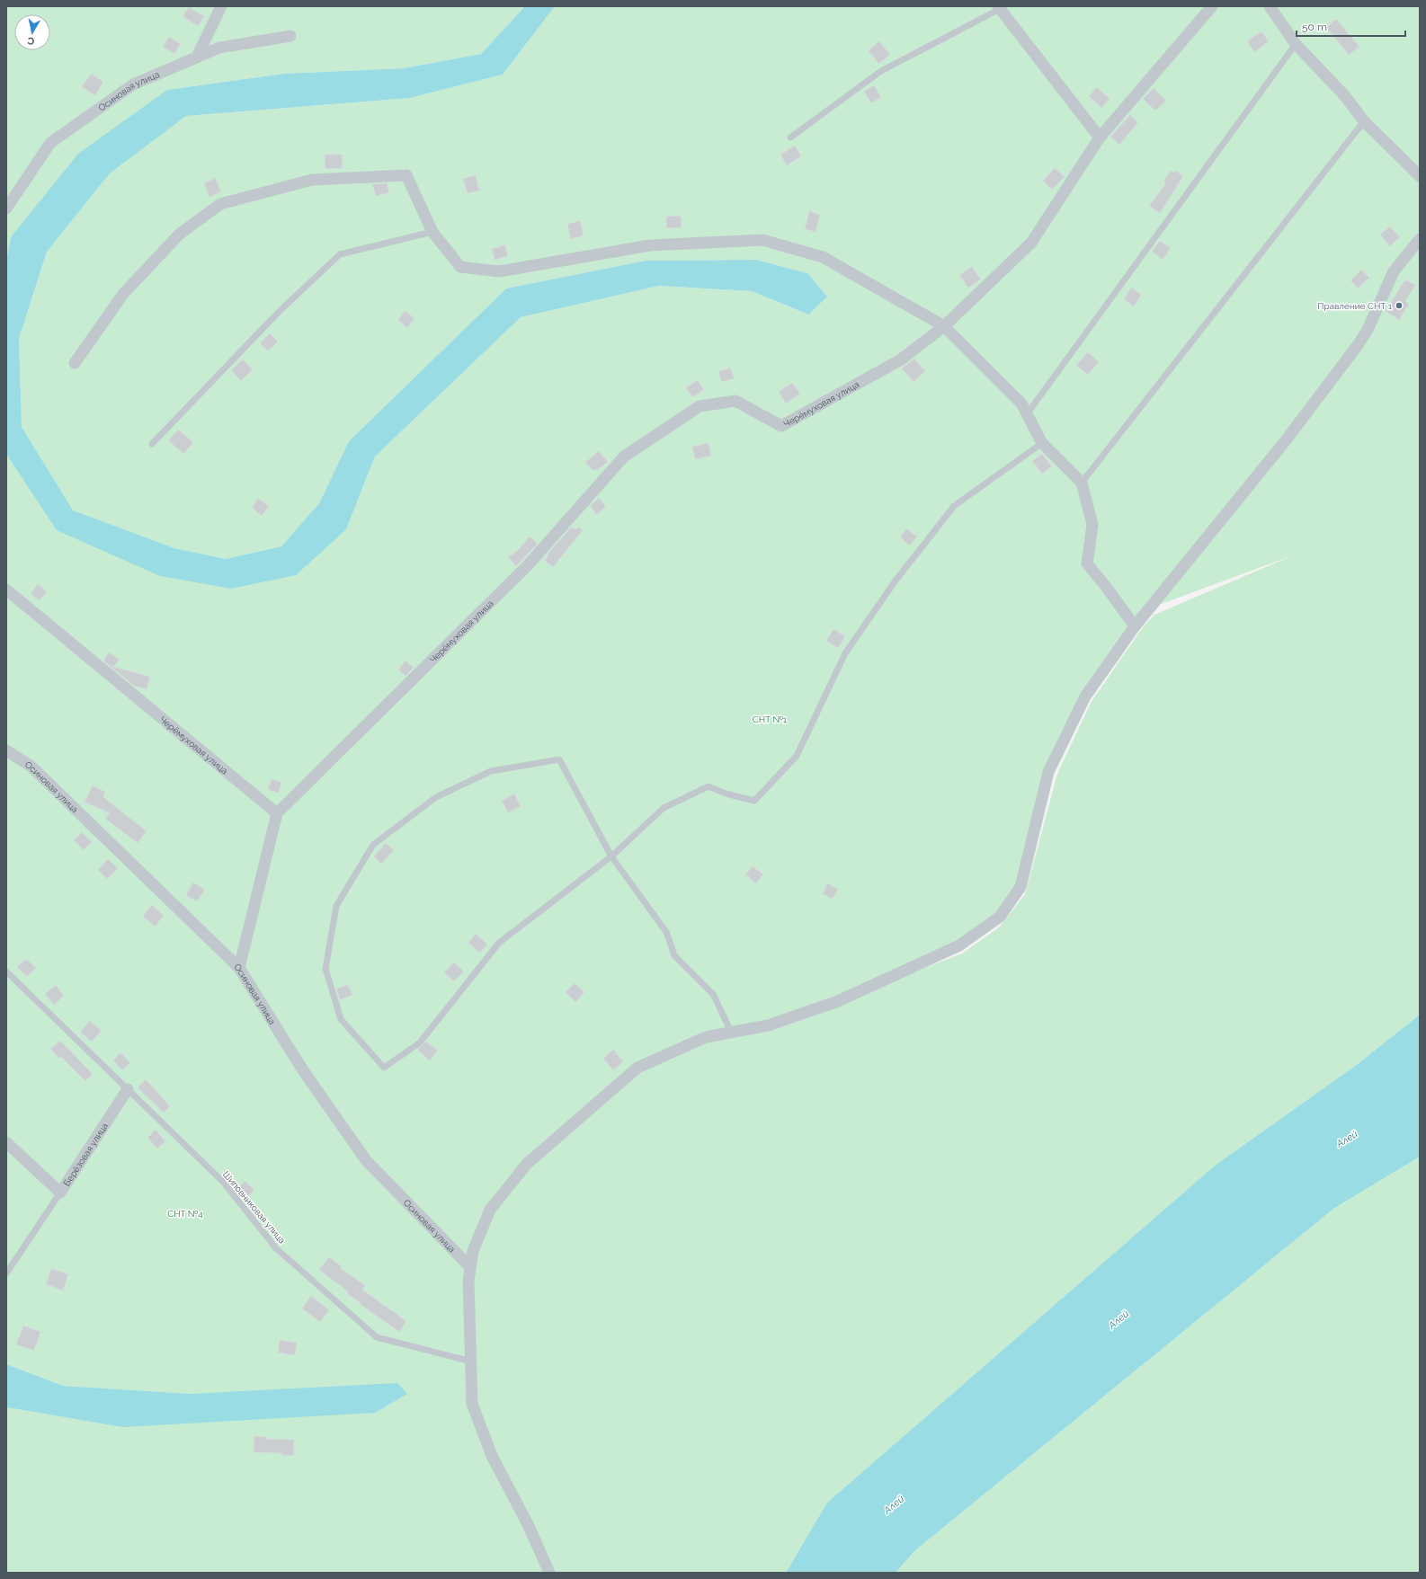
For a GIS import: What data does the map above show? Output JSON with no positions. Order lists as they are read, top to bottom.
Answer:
{
  "streets": {
    "street": ["Осиновая улица", "Черёмуховая улица", "Берёзовая улица"],
    "lane": ["Шиповниковая улица"]
  },
  "crossings": [
    ["Берёзовая улица", "Шиповниковая улица"]
  ],
  "water": ["Алей"],
  "parks": ["СНТ №1", "СНТ №4"],
  "places": ["Правление СНТ 1"],
  "scale_bar": "50 m",
  "north": "bottom"
}
